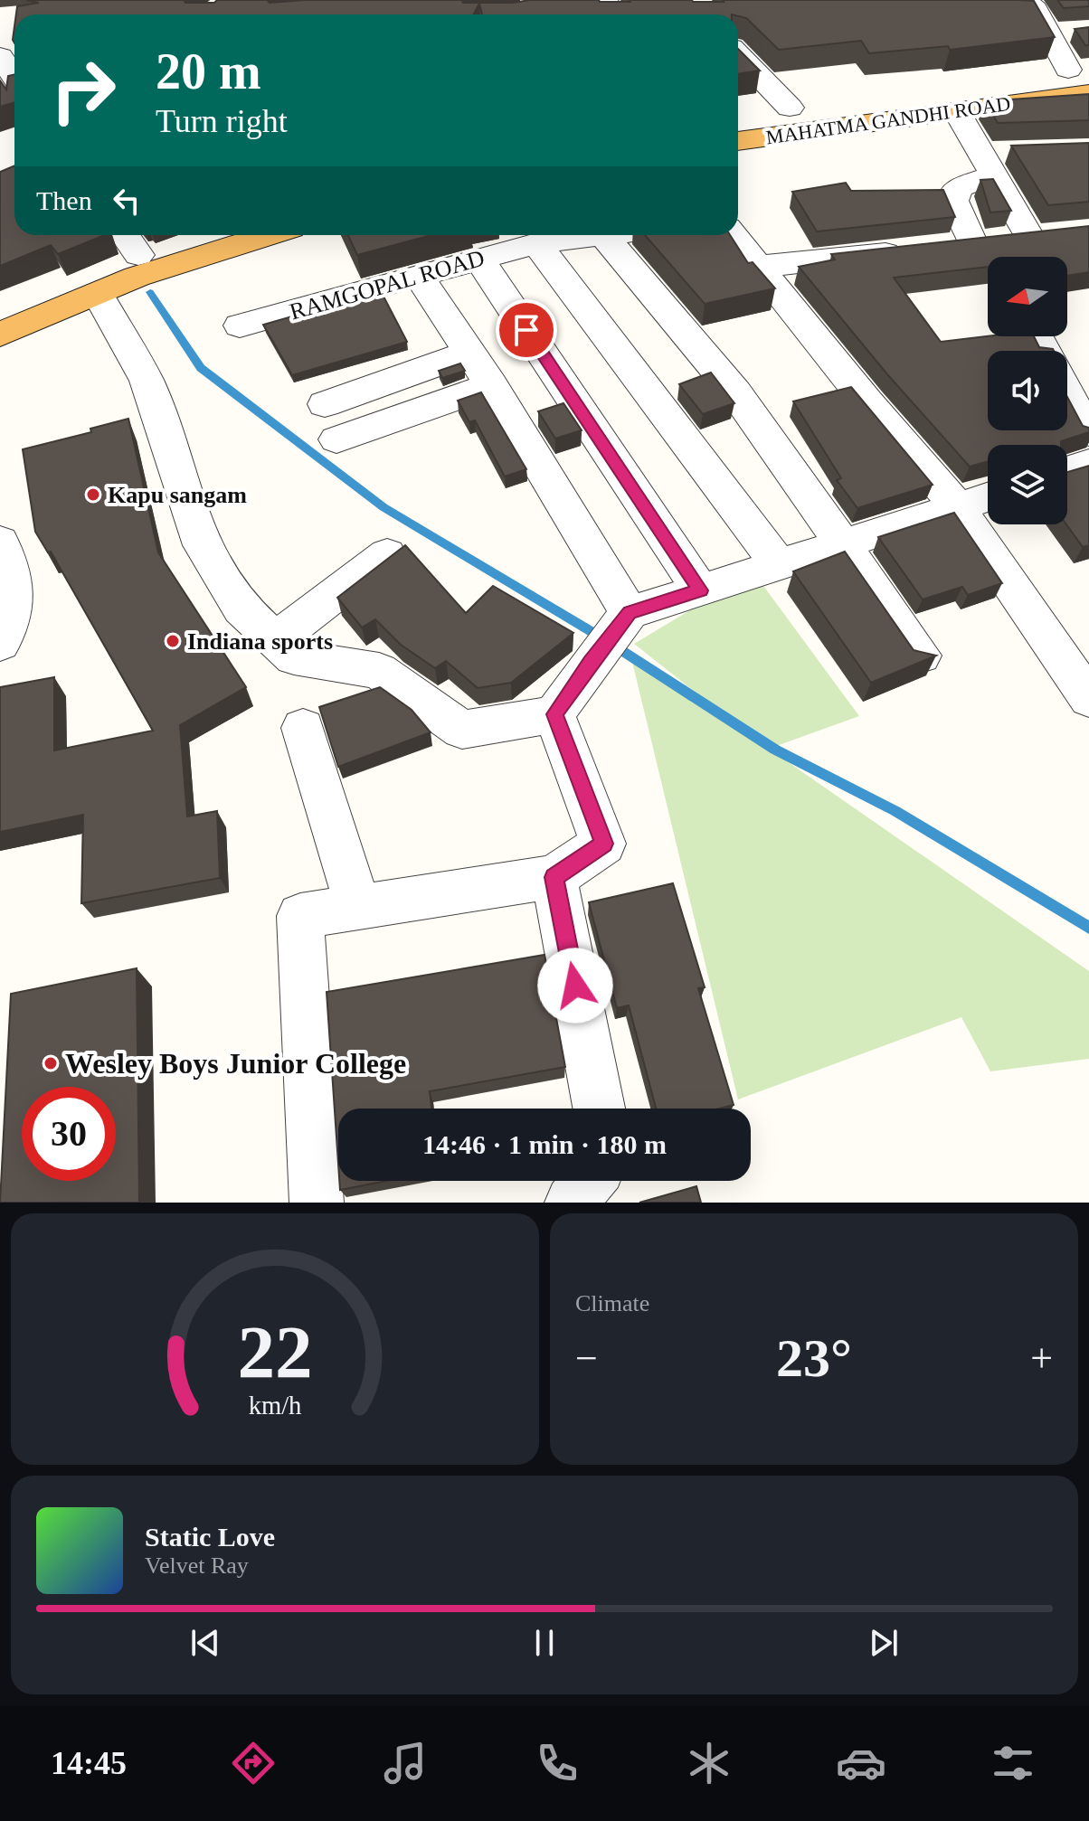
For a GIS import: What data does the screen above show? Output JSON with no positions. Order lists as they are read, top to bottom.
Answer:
{
  "streets": {
    "highway": ["MAHATMA GANDHI ROAD"],
    "street": ["RAMGOPAL ROAD"]
  },
  "places": ["Kapu sangam", "Indiana sports", "Wesley Boys Junior College"],
  "north": "left",
  "page": {
    "turn": ["20 m", "Turn right"],
    "then": "Then",
    "limit": "30",
    "trip": "14:46 · 1 min · 180 m",
    "tile": "Climate",
    "heat": ["−", "23°", "+"],
    "song": ["Static Love", "Velvet Ray"],
    "tabs": "14:45",
    "gauge": ["22", "km/h"]
  }
}
